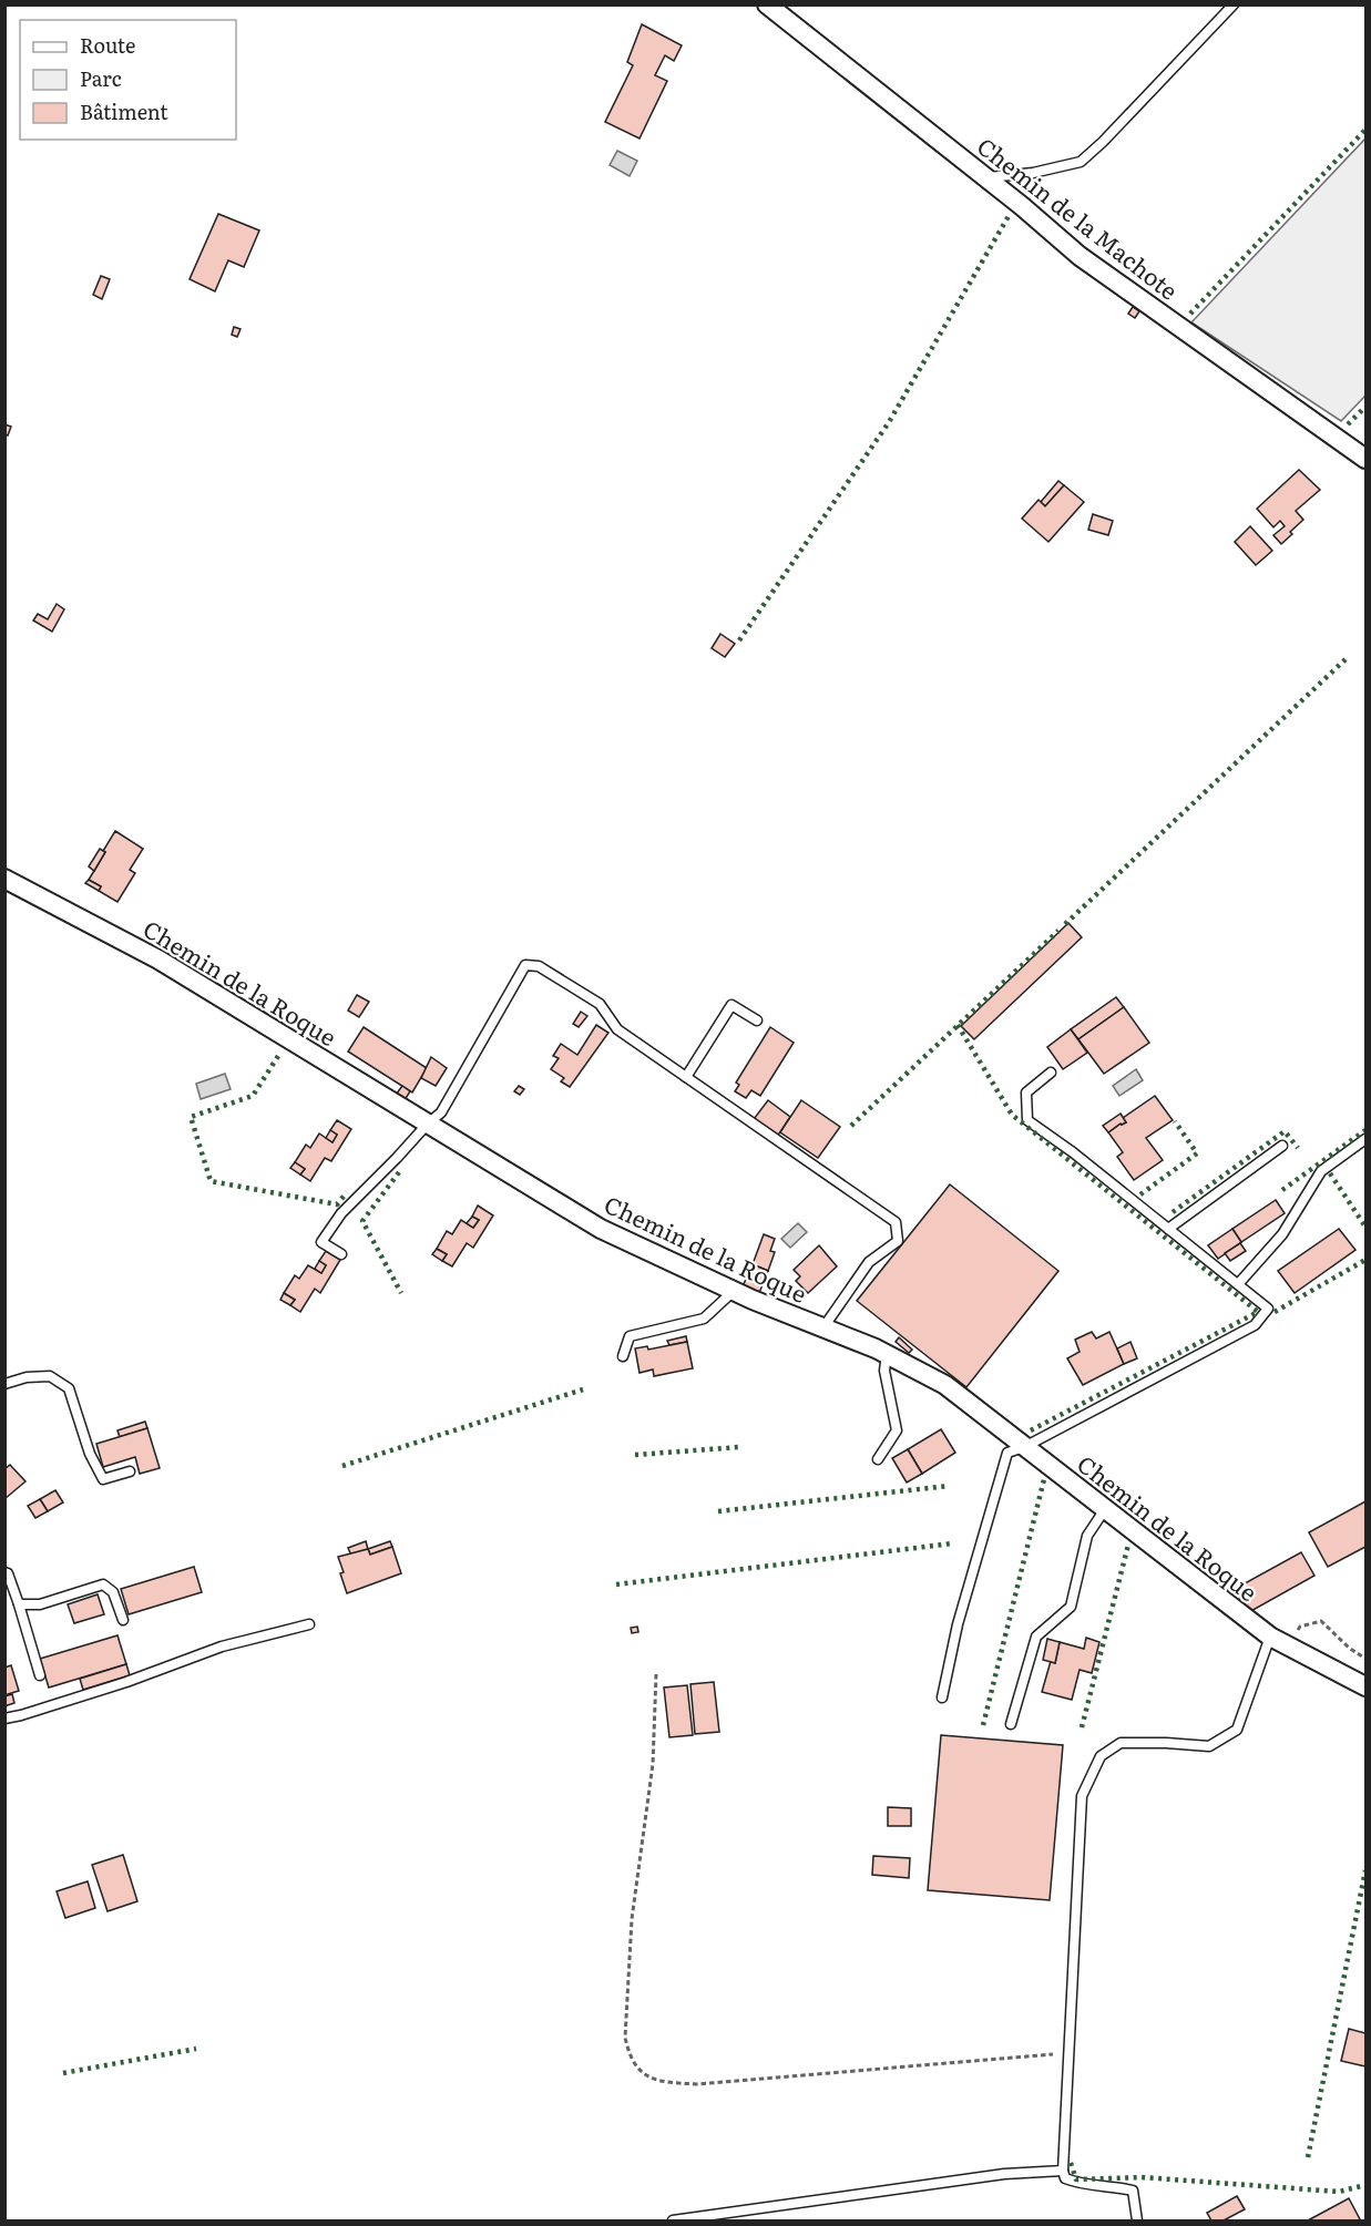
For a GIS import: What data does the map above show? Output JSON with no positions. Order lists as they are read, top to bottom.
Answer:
{
  "streets": {
    "street": ["Chemin de la Machote", "Chemin de la Roque"]
  },
  "legend": ["Route", "Parc", "Bâtiment"]
}
